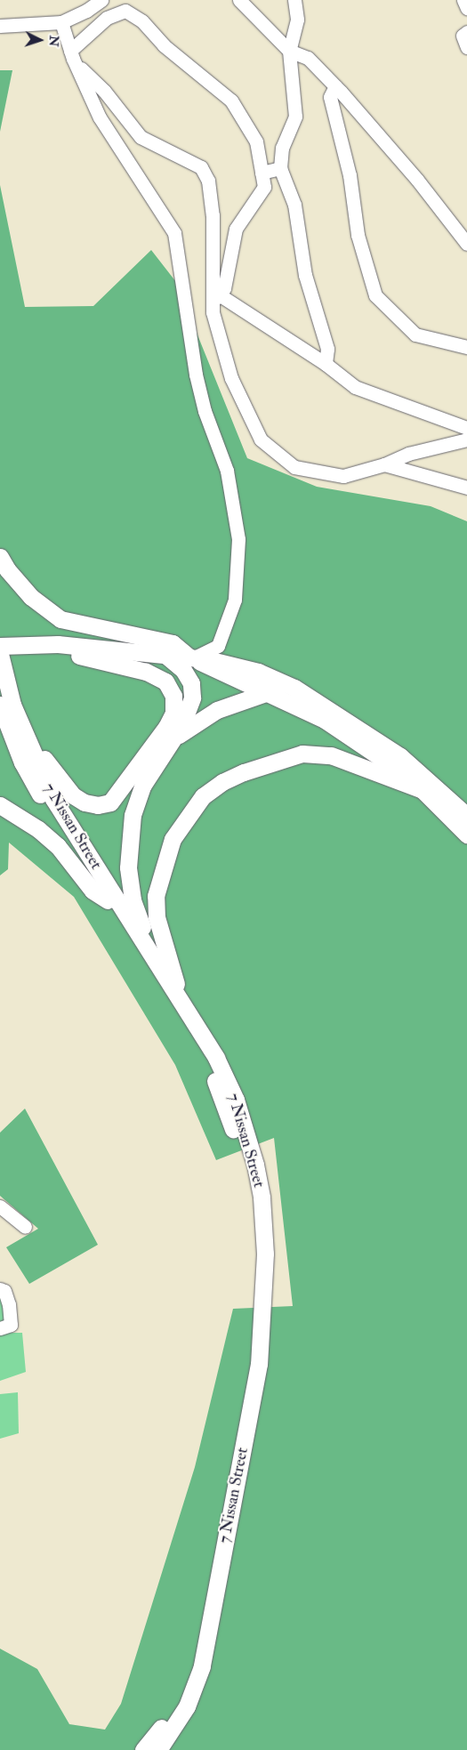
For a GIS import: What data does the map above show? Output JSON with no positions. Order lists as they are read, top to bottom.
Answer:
{
  "streets": {
    "main road": ["7 Nissan Street"]
  },
  "north": "right"
}
